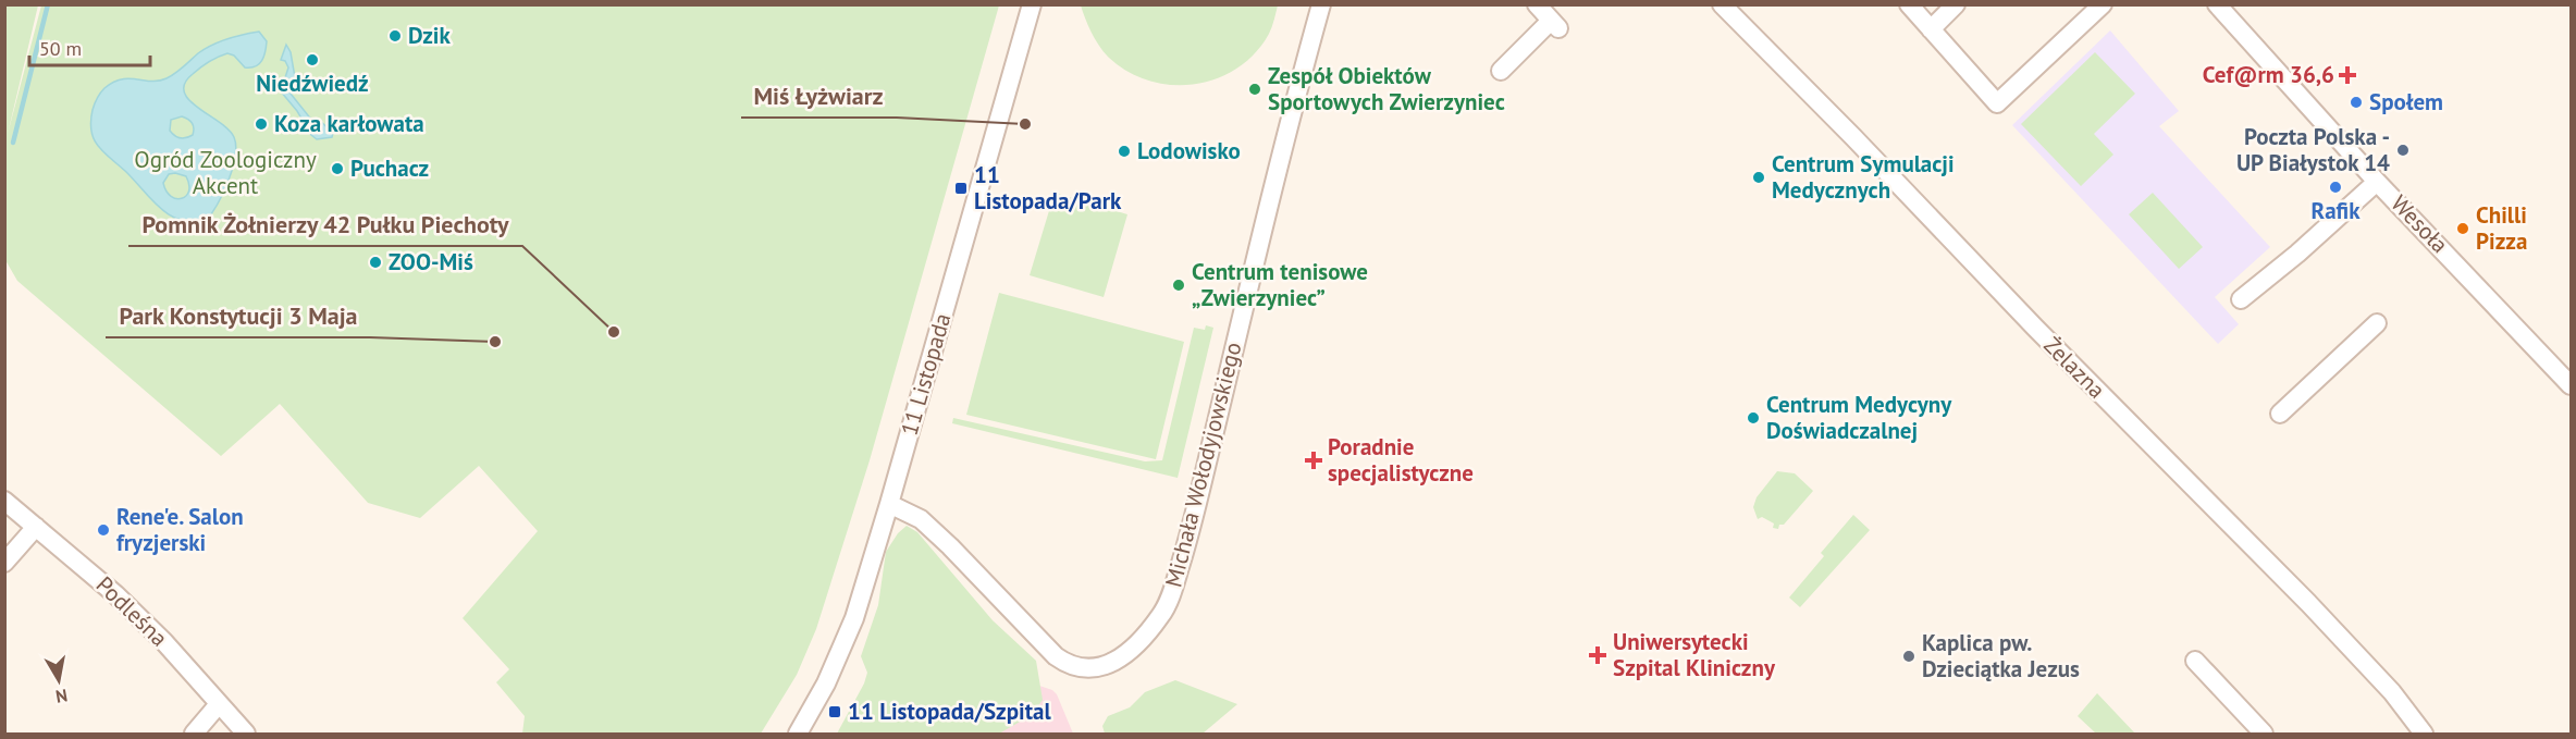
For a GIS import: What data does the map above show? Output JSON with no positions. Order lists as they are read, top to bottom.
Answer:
{
  "streets": {
    "street": [
      "Wesoła",
      "Żelazna",
      "11 Listopada",
      "Michała Wołodyjowskiego",
      "Podleśna"
    ]
  },
  "crossings": [
    ["11 Listopada", "Michała Wołodyjowskiego"]
  ],
  "parks": ["Ogród Zoologiczny Akcent"],
  "places": {
    "other": [
      "Dzik",
      "Niedźwiedź",
      "Zespół Obiektów Sportowych Zwierzyniec",
      "Społem",
      "Koza karłowata",
      "Miś Łyżwiarz",
      "Poczta Polska - UP Białystok 14",
      "Lodowisko",
      "Puchacz",
      "Centrum Symulacji Medycznych",
      "Rafik",
      "Chilli Pizza",
      "ZOO-Miś",
      "Centrum tenisowe „Zwierzyniec”",
      "Pomnik Żołnierzy 42 Pułku Piechoty",
      "Park Konstytucji 3 Maja",
      "Centrum Medycyny Doświadczalnej",
      "Rene'e. Salon fryzjerski",
      "Kaplica pw. Dzieciątka Jezus"
    ],
    "health": ["Cef@rm 36,6", "Poradnie specjalistyczne", "Uniwersytecki Szpital Kliniczny"],
    "transit": ["11 Listopada/Park", "11 Listopada/Szpital"]
  },
  "scale_bar": "50 m",
  "north": "bottom"
}
